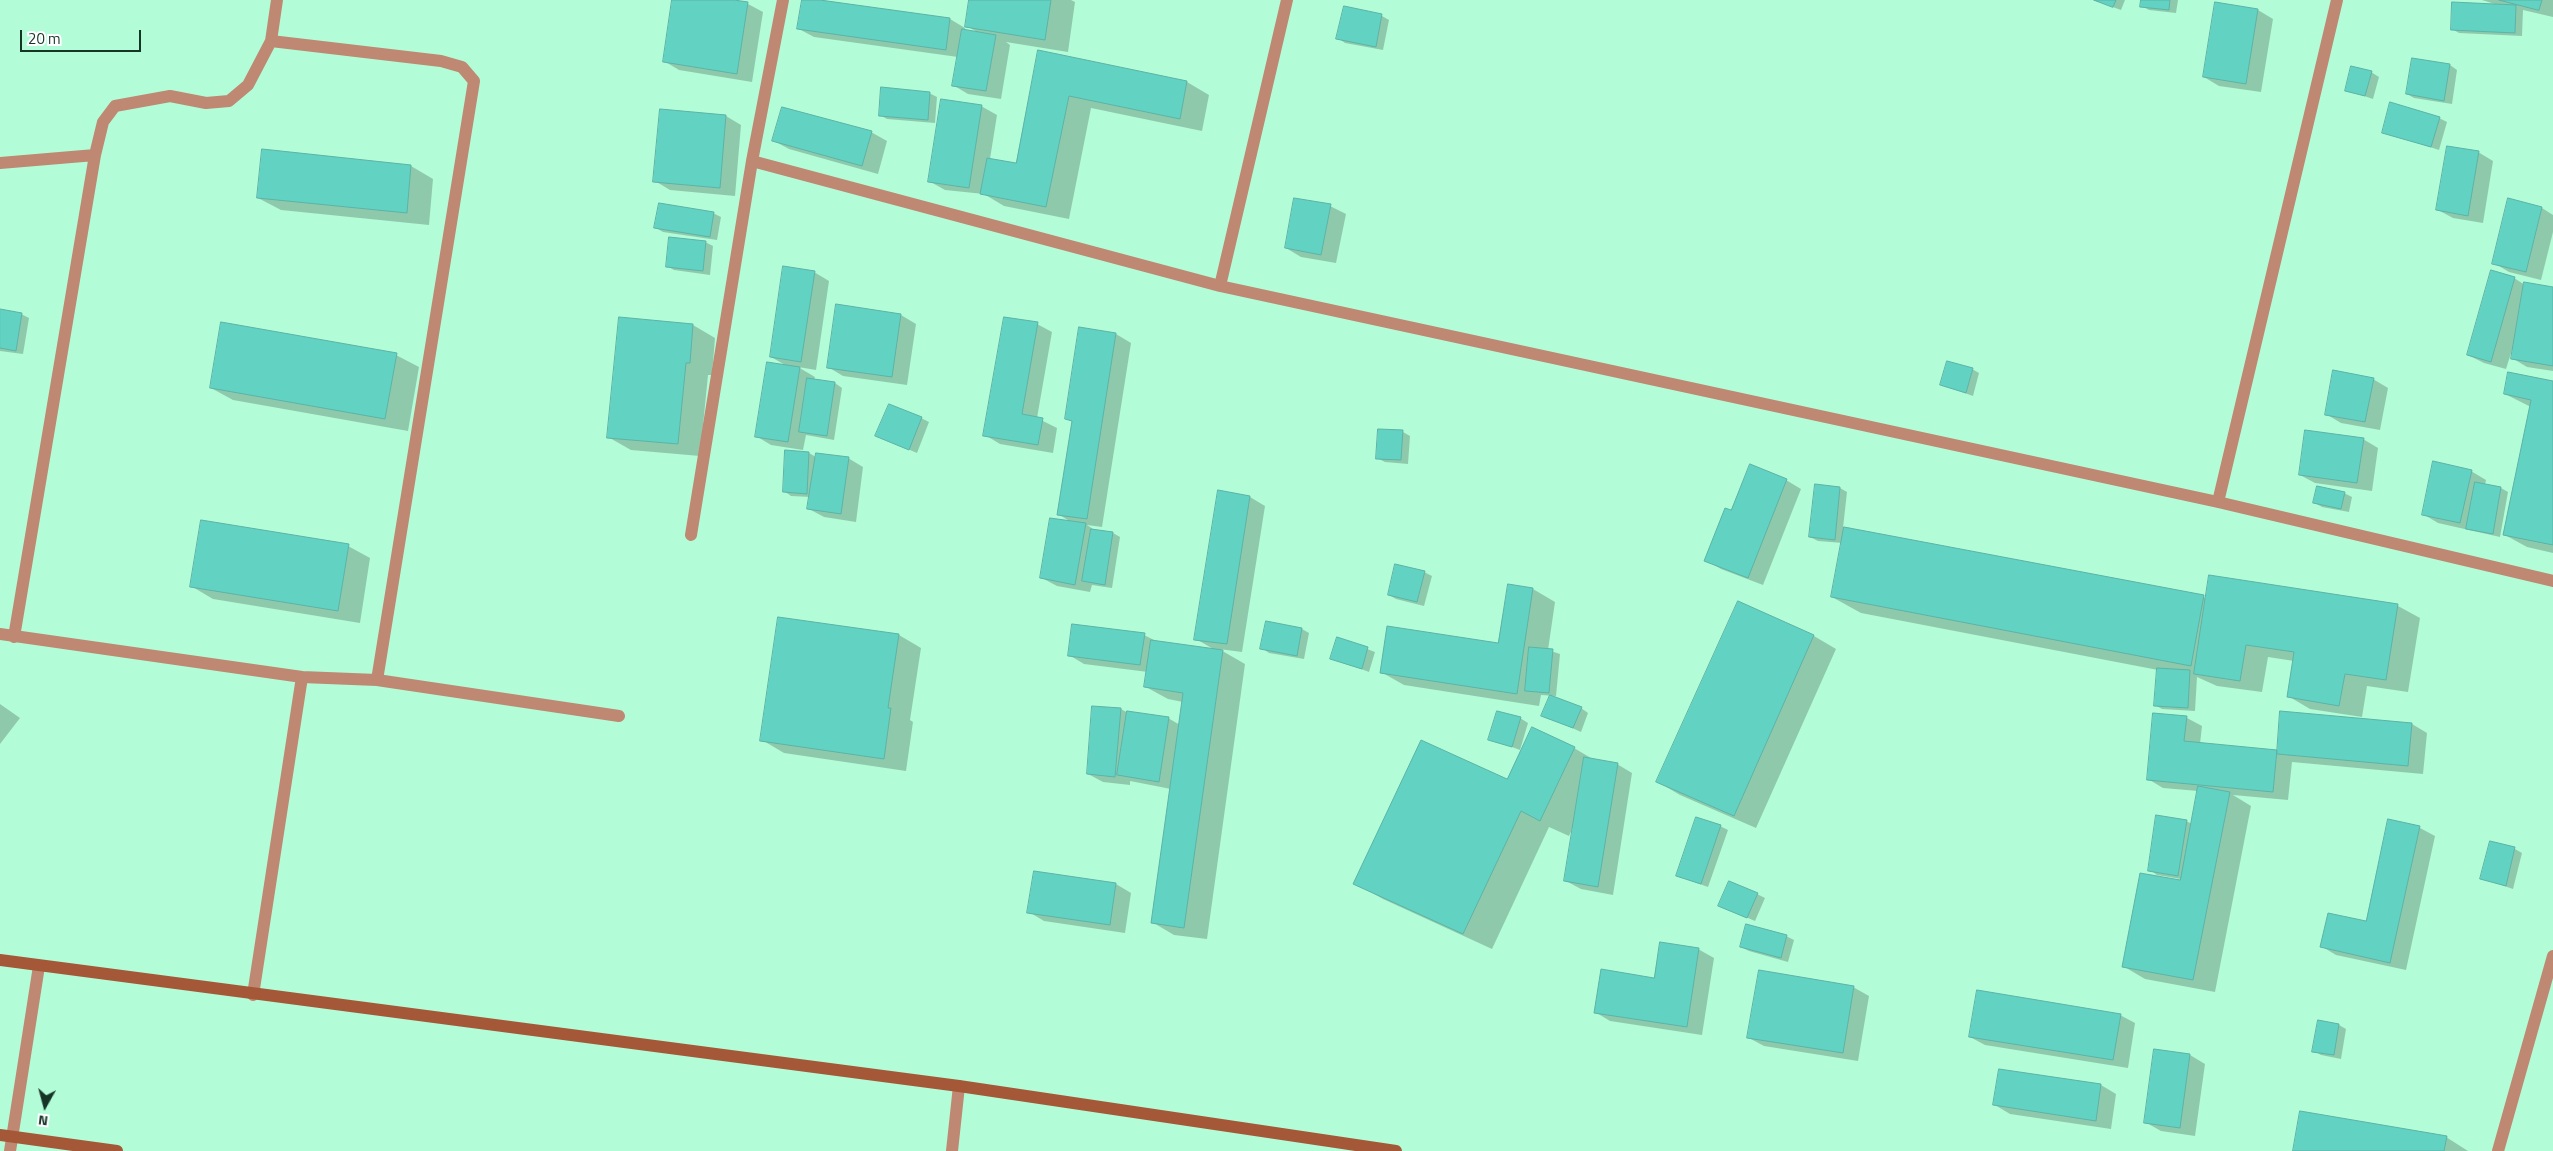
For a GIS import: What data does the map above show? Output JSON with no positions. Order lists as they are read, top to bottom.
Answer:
{
  "scale_bar": "20 m",
  "north": "bottom"
}
